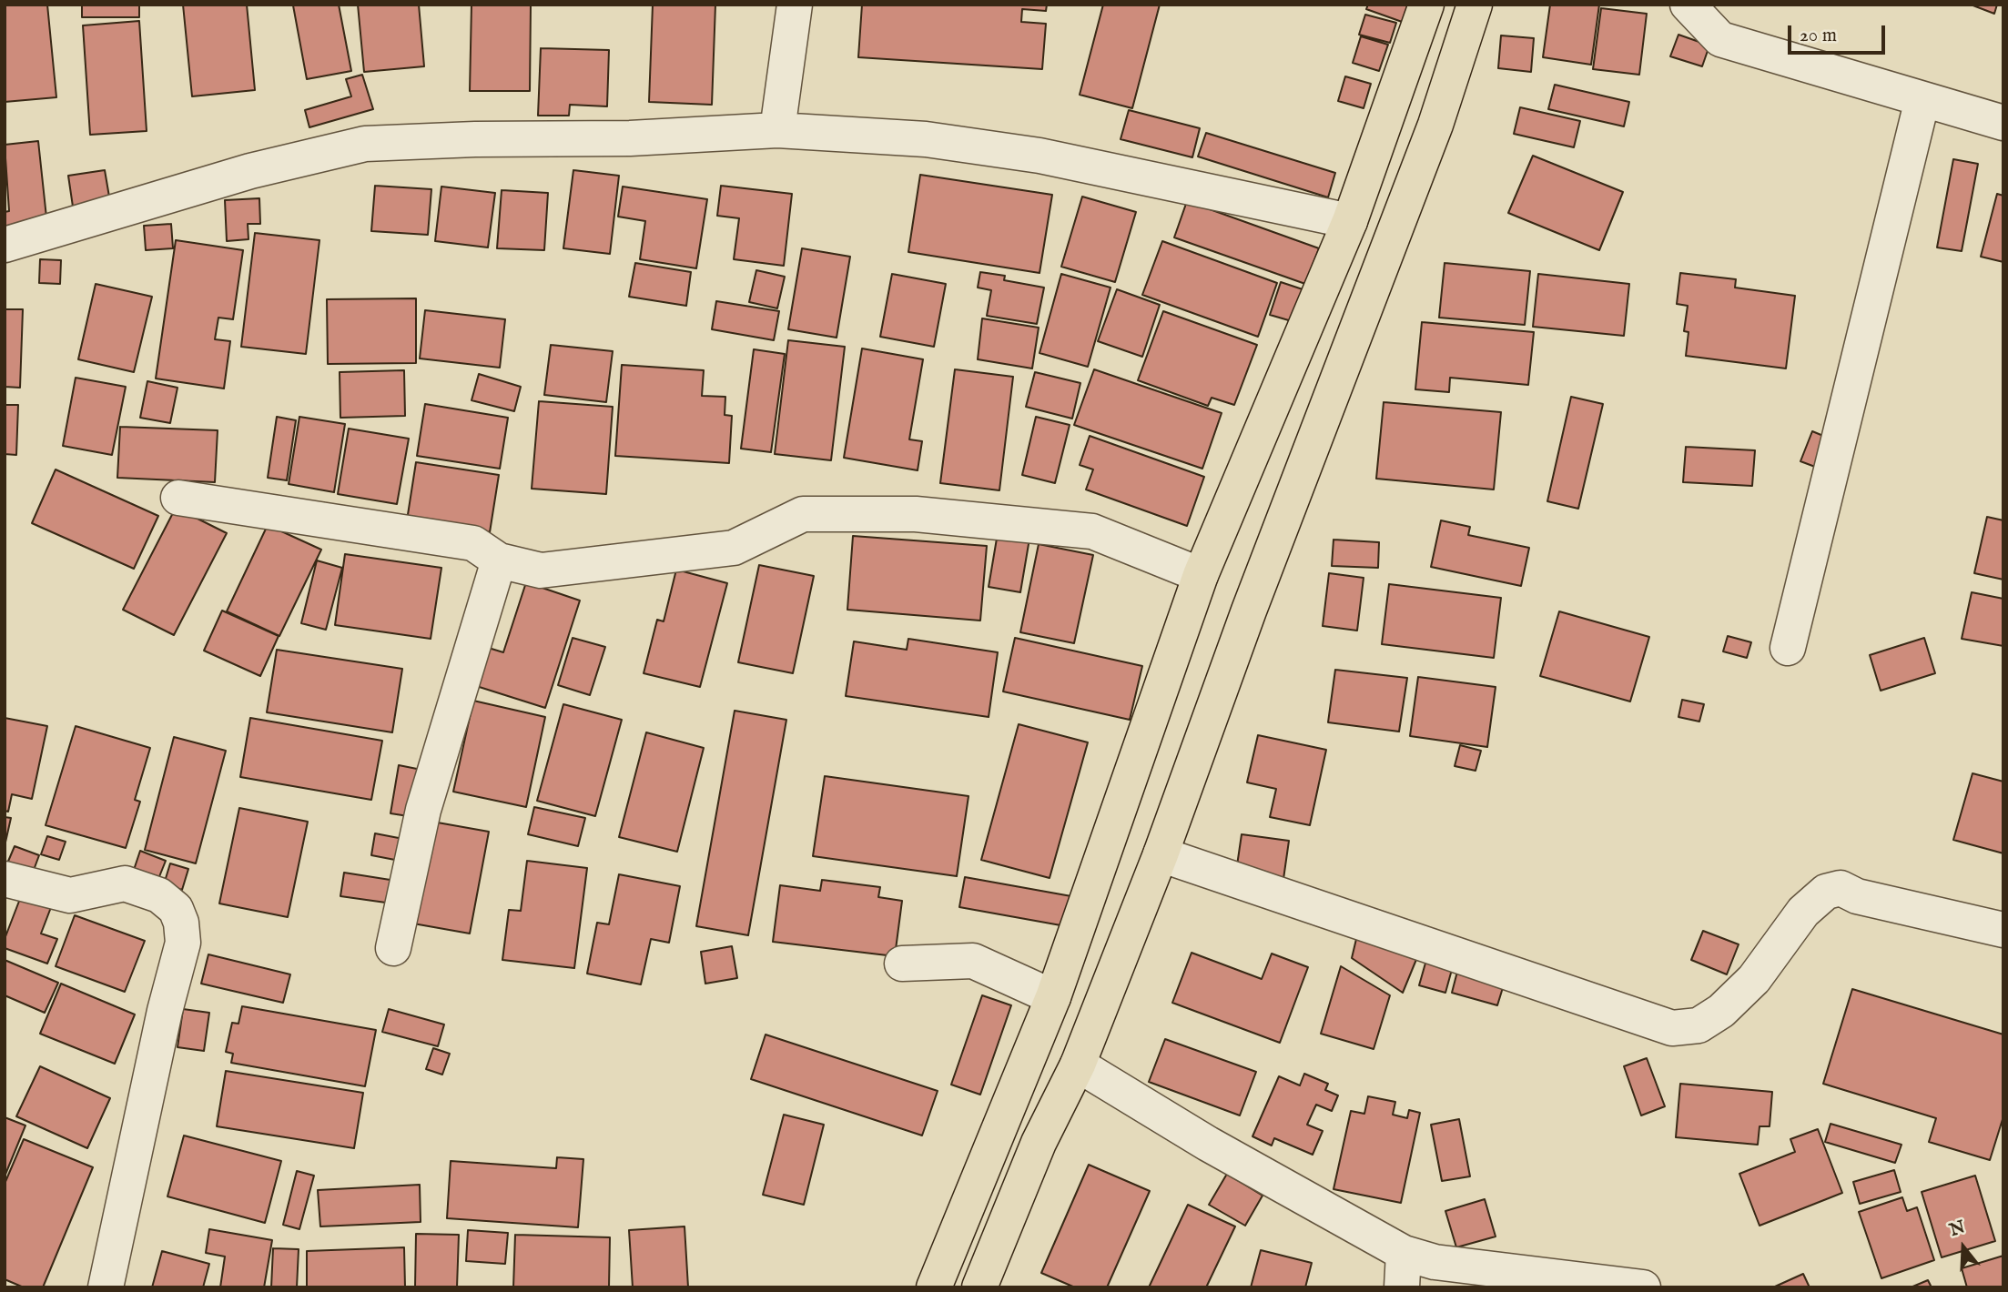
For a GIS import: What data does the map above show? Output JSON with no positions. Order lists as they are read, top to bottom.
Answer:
{
  "scale_bar": "20 m",
  "north": "top"
}
